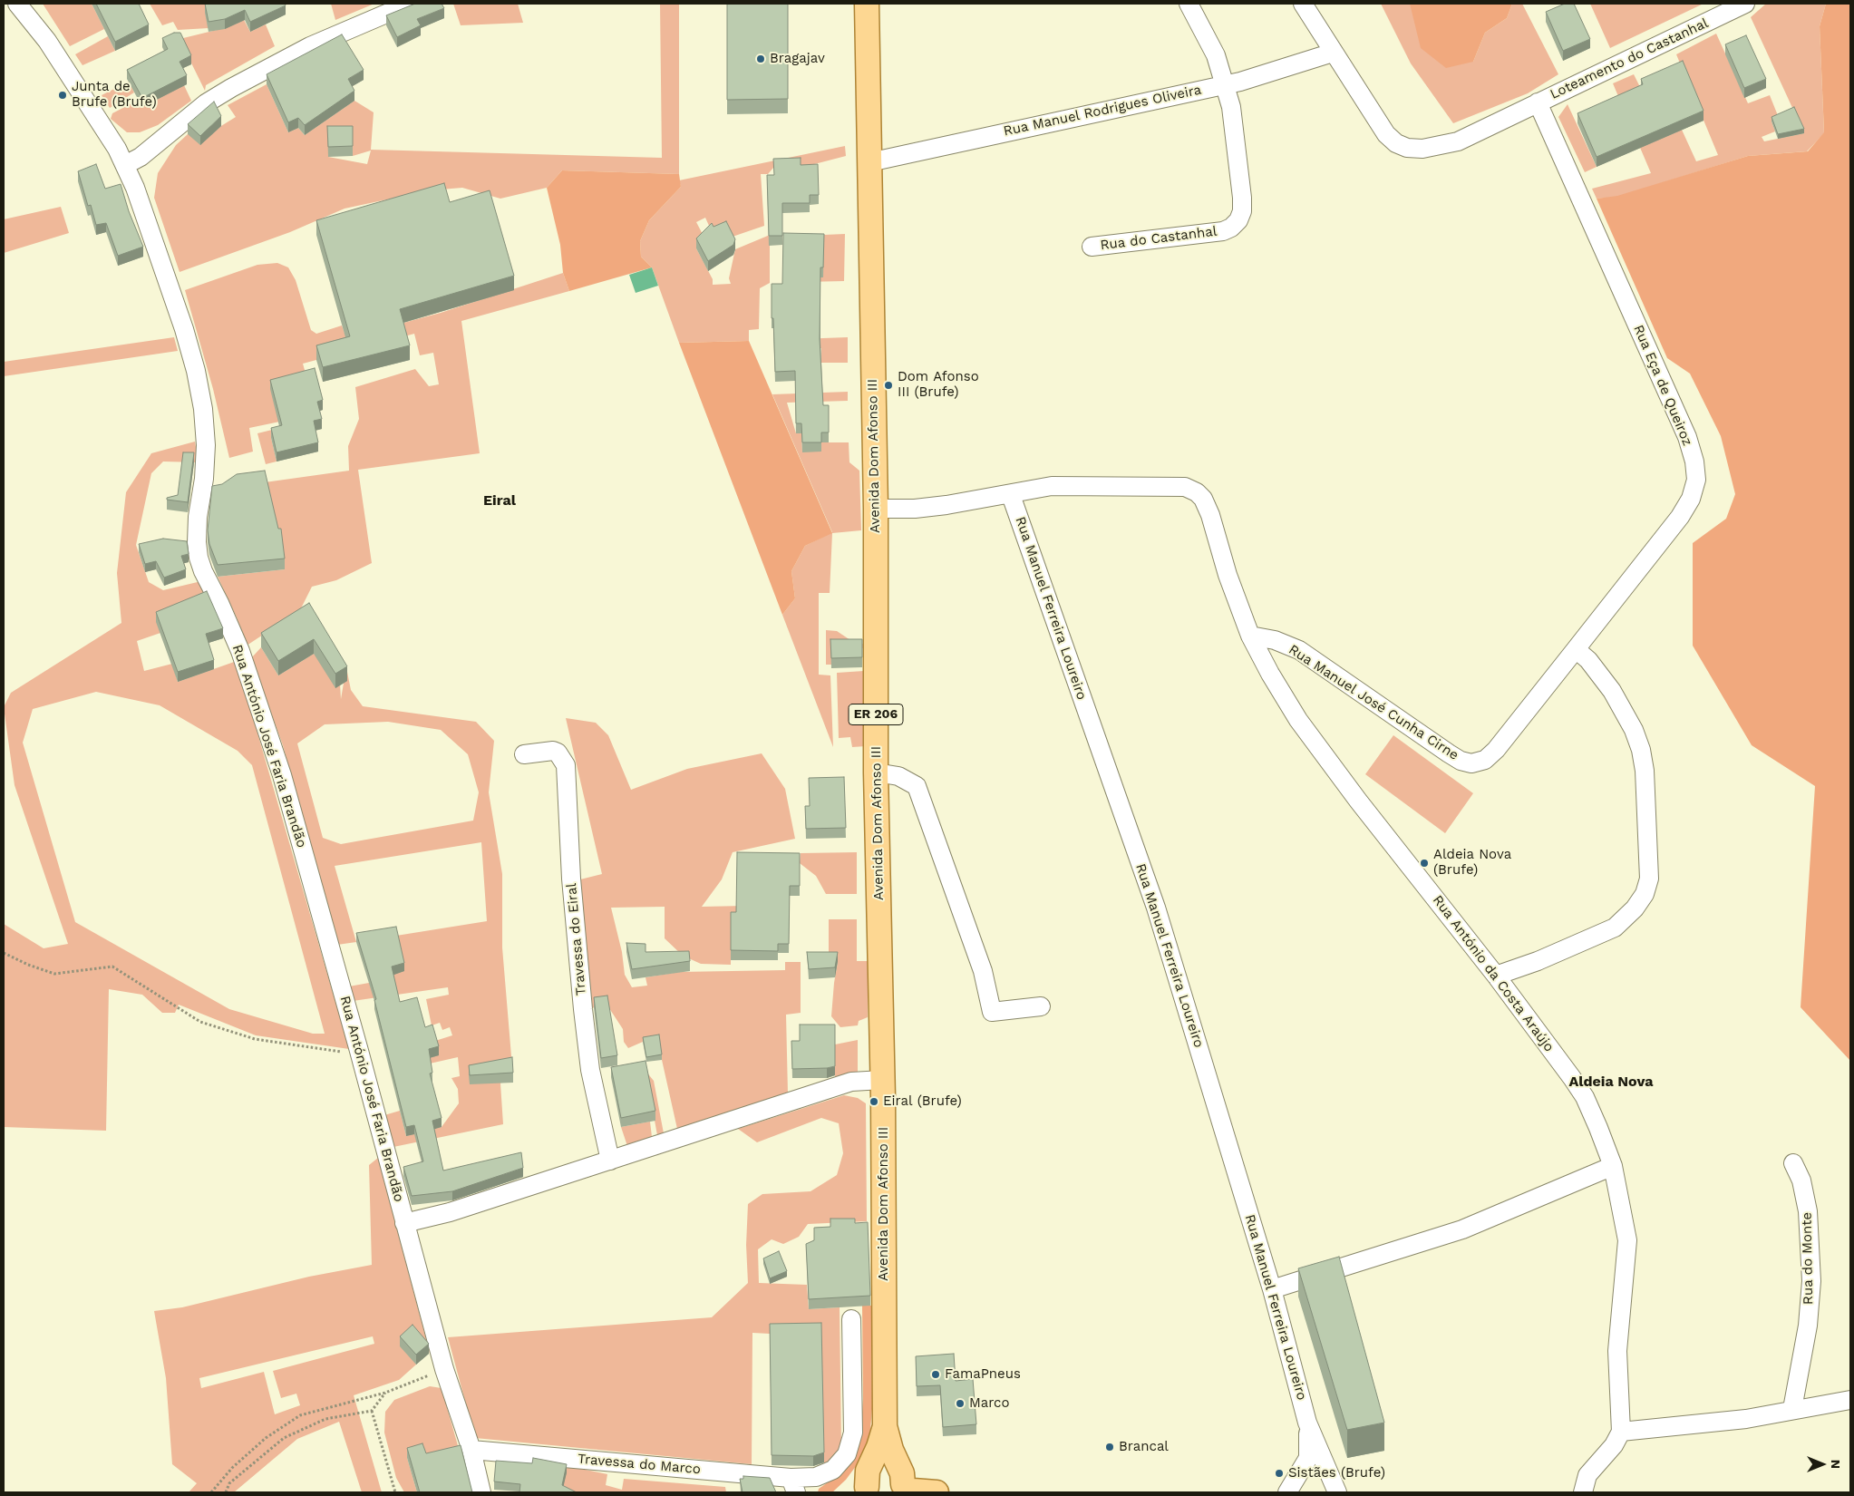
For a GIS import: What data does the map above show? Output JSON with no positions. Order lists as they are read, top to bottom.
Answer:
{
  "streets": {
    "main road": ["Avenida Dom Afonso III", "ER 206"],
    "street": [
      "Loteamento do Castanhal",
      "Rua Manuel Rodrigues Oliveira",
      "Rua do Castanhal",
      "Rua Eça de Queiroz",
      "Rua Manuel Ferreira Loureiro",
      "Rua Manuel José Cunha Cirne",
      "Rua António José Faria Brandão",
      "Travessa do Eiral",
      "Rua António da Costa Araújo",
      "Rua do Monte",
      "Travessa do Marco"
    ]
  },
  "crossings": [
    ["Loteamento do Castanhal", "Rua Manuel Rodrigues Oliveira"],
    ["Loteamento do Castanhal", "Rua Eça de Queiroz"],
    ["Rua Manuel Rodrigues Oliveira", "Rua do Castanhal"],
    ["Rua Manuel Rodrigues Oliveira", "Avenida Dom Afonso III"],
    ["Rua Eça de Queiroz", "Rua Manuel José Cunha Cirne"],
    ["Avenida Dom Afonso III", "Rua António da Costa Araújo"],
    ["Rua Manuel Ferreira Loureiro", "Rua António da Costa Araújo"],
    ["Rua Manuel José Cunha Cirne", "Rua António da Costa Araújo"],
    ["Rua António José Faria Brandão", "Travessa do Marco"]
  ],
  "districts": ["Eiral", "Aldeia Nova"],
  "places": [
    "Bragajav",
    "Junta de Brufe (Brufe)",
    "Dom Afonso III (Brufe)",
    "Aldeia Nova (Brufe)",
    "Eiral (Brufe)",
    "FamaPneus",
    "Marco",
    "Brancal",
    "Sistães (Brufe)"
  ],
  "north": "right"
}
